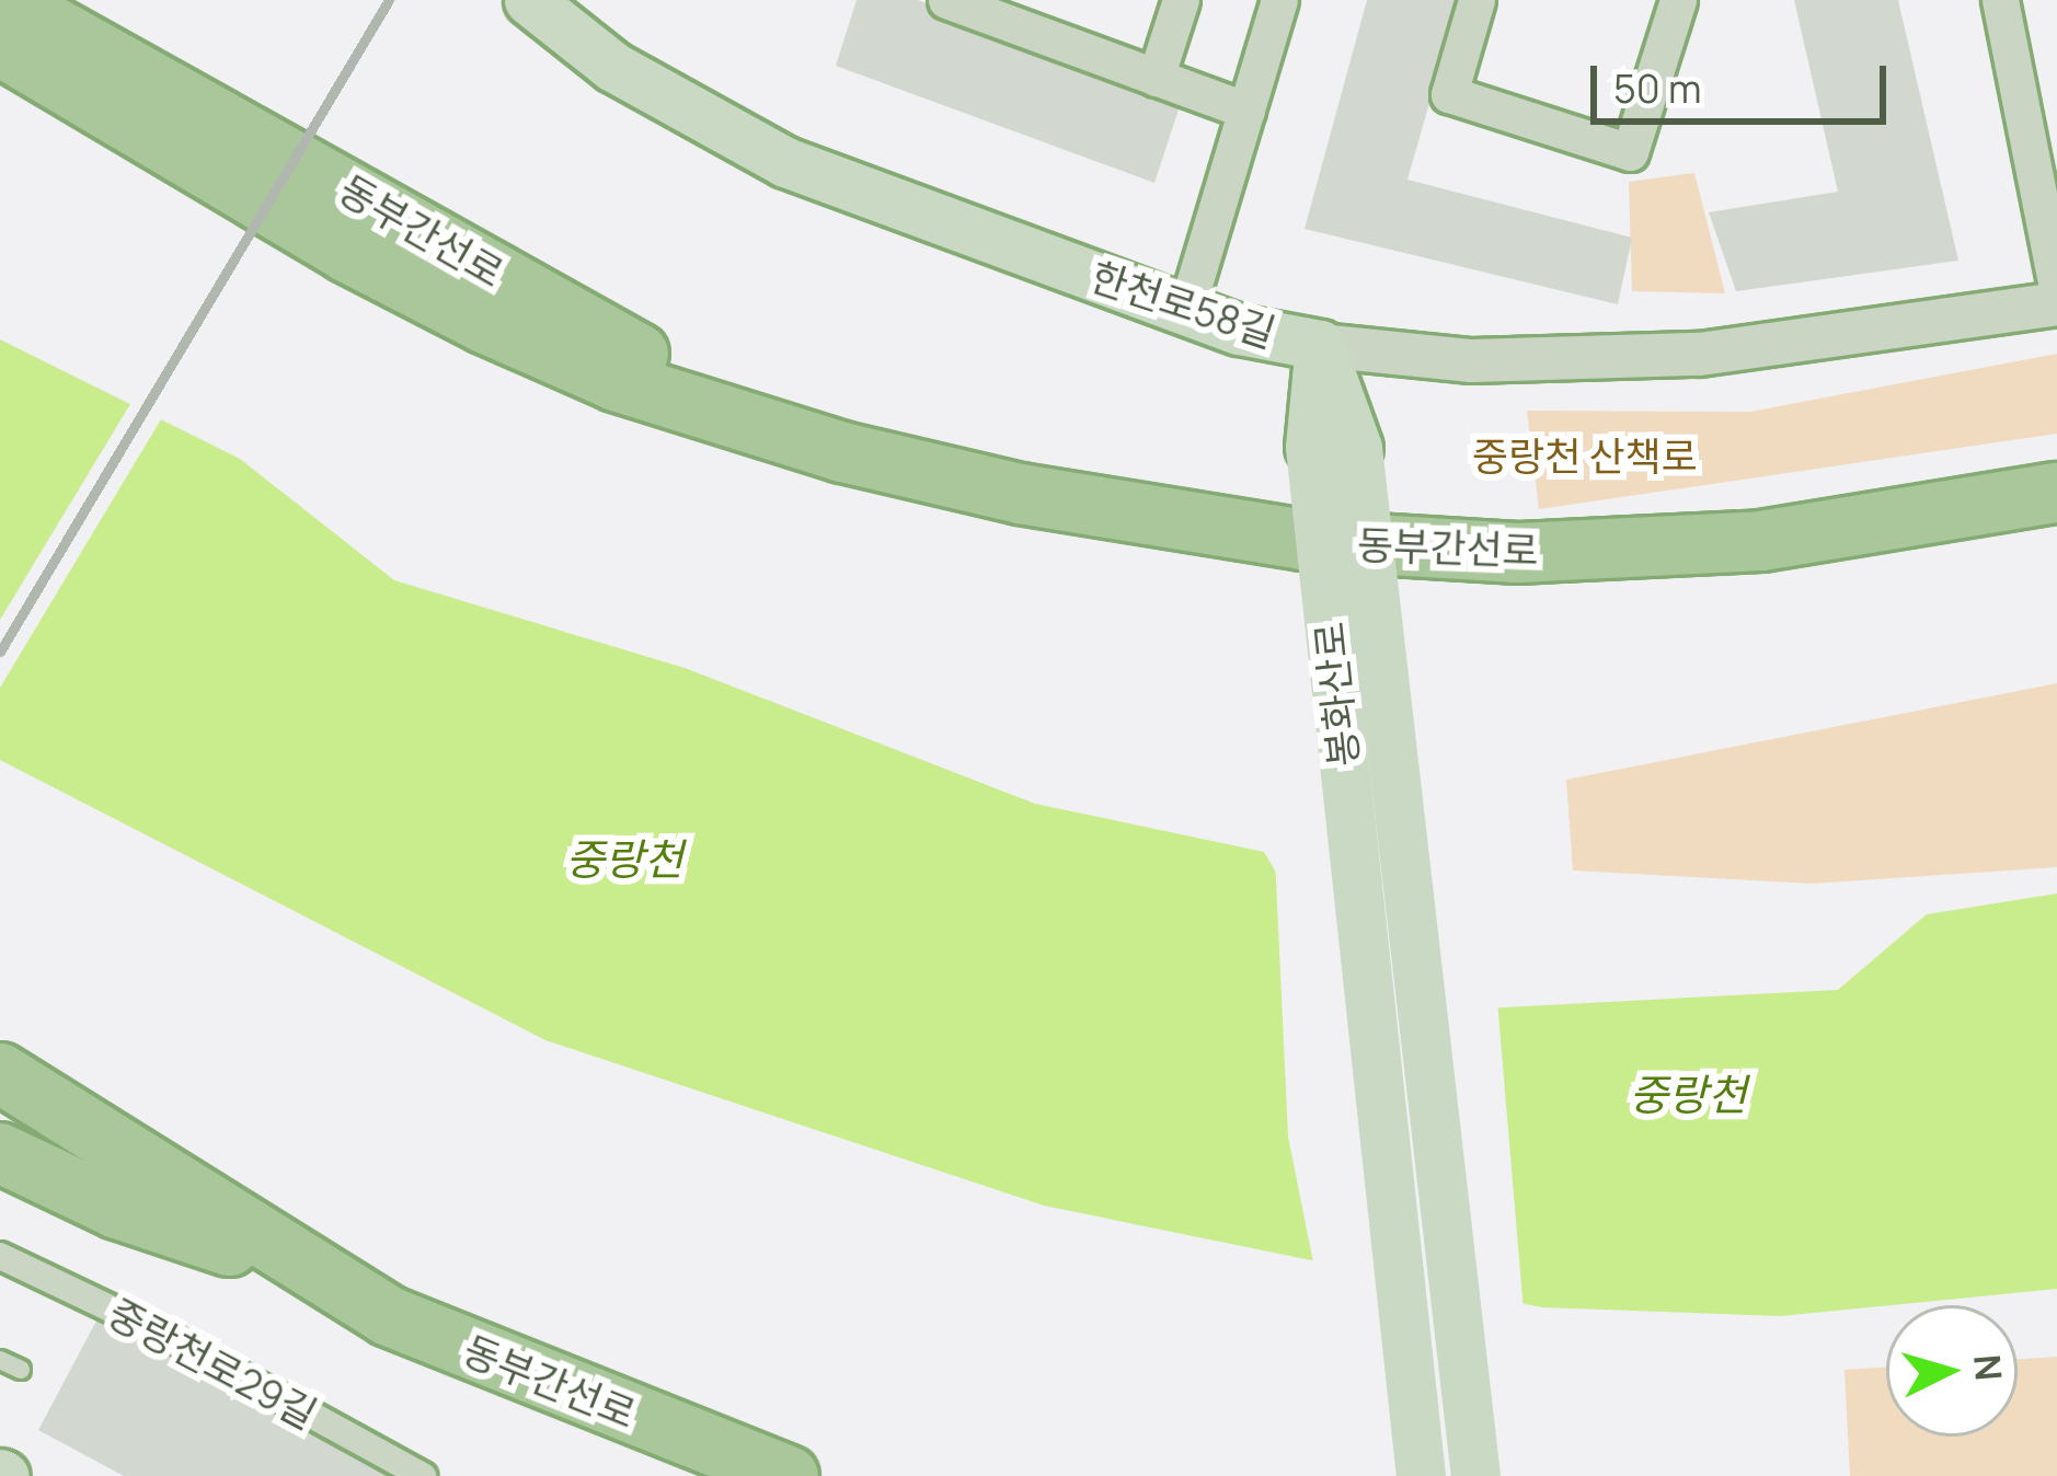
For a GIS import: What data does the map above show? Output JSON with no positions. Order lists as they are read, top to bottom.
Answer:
{
  "streets": {
    "highway": ["동부간선로"],
    "main road": ["한천로58길", "봉화산로"],
    "street": ["중랑천로29길"]
  },
  "crossings": [
    ["한천로58길", "봉화산로"]
  ],
  "water": ["중랑천"],
  "parks": ["중랑천 산책로"],
  "scale_bar": "50 m",
  "north": "right"
}
